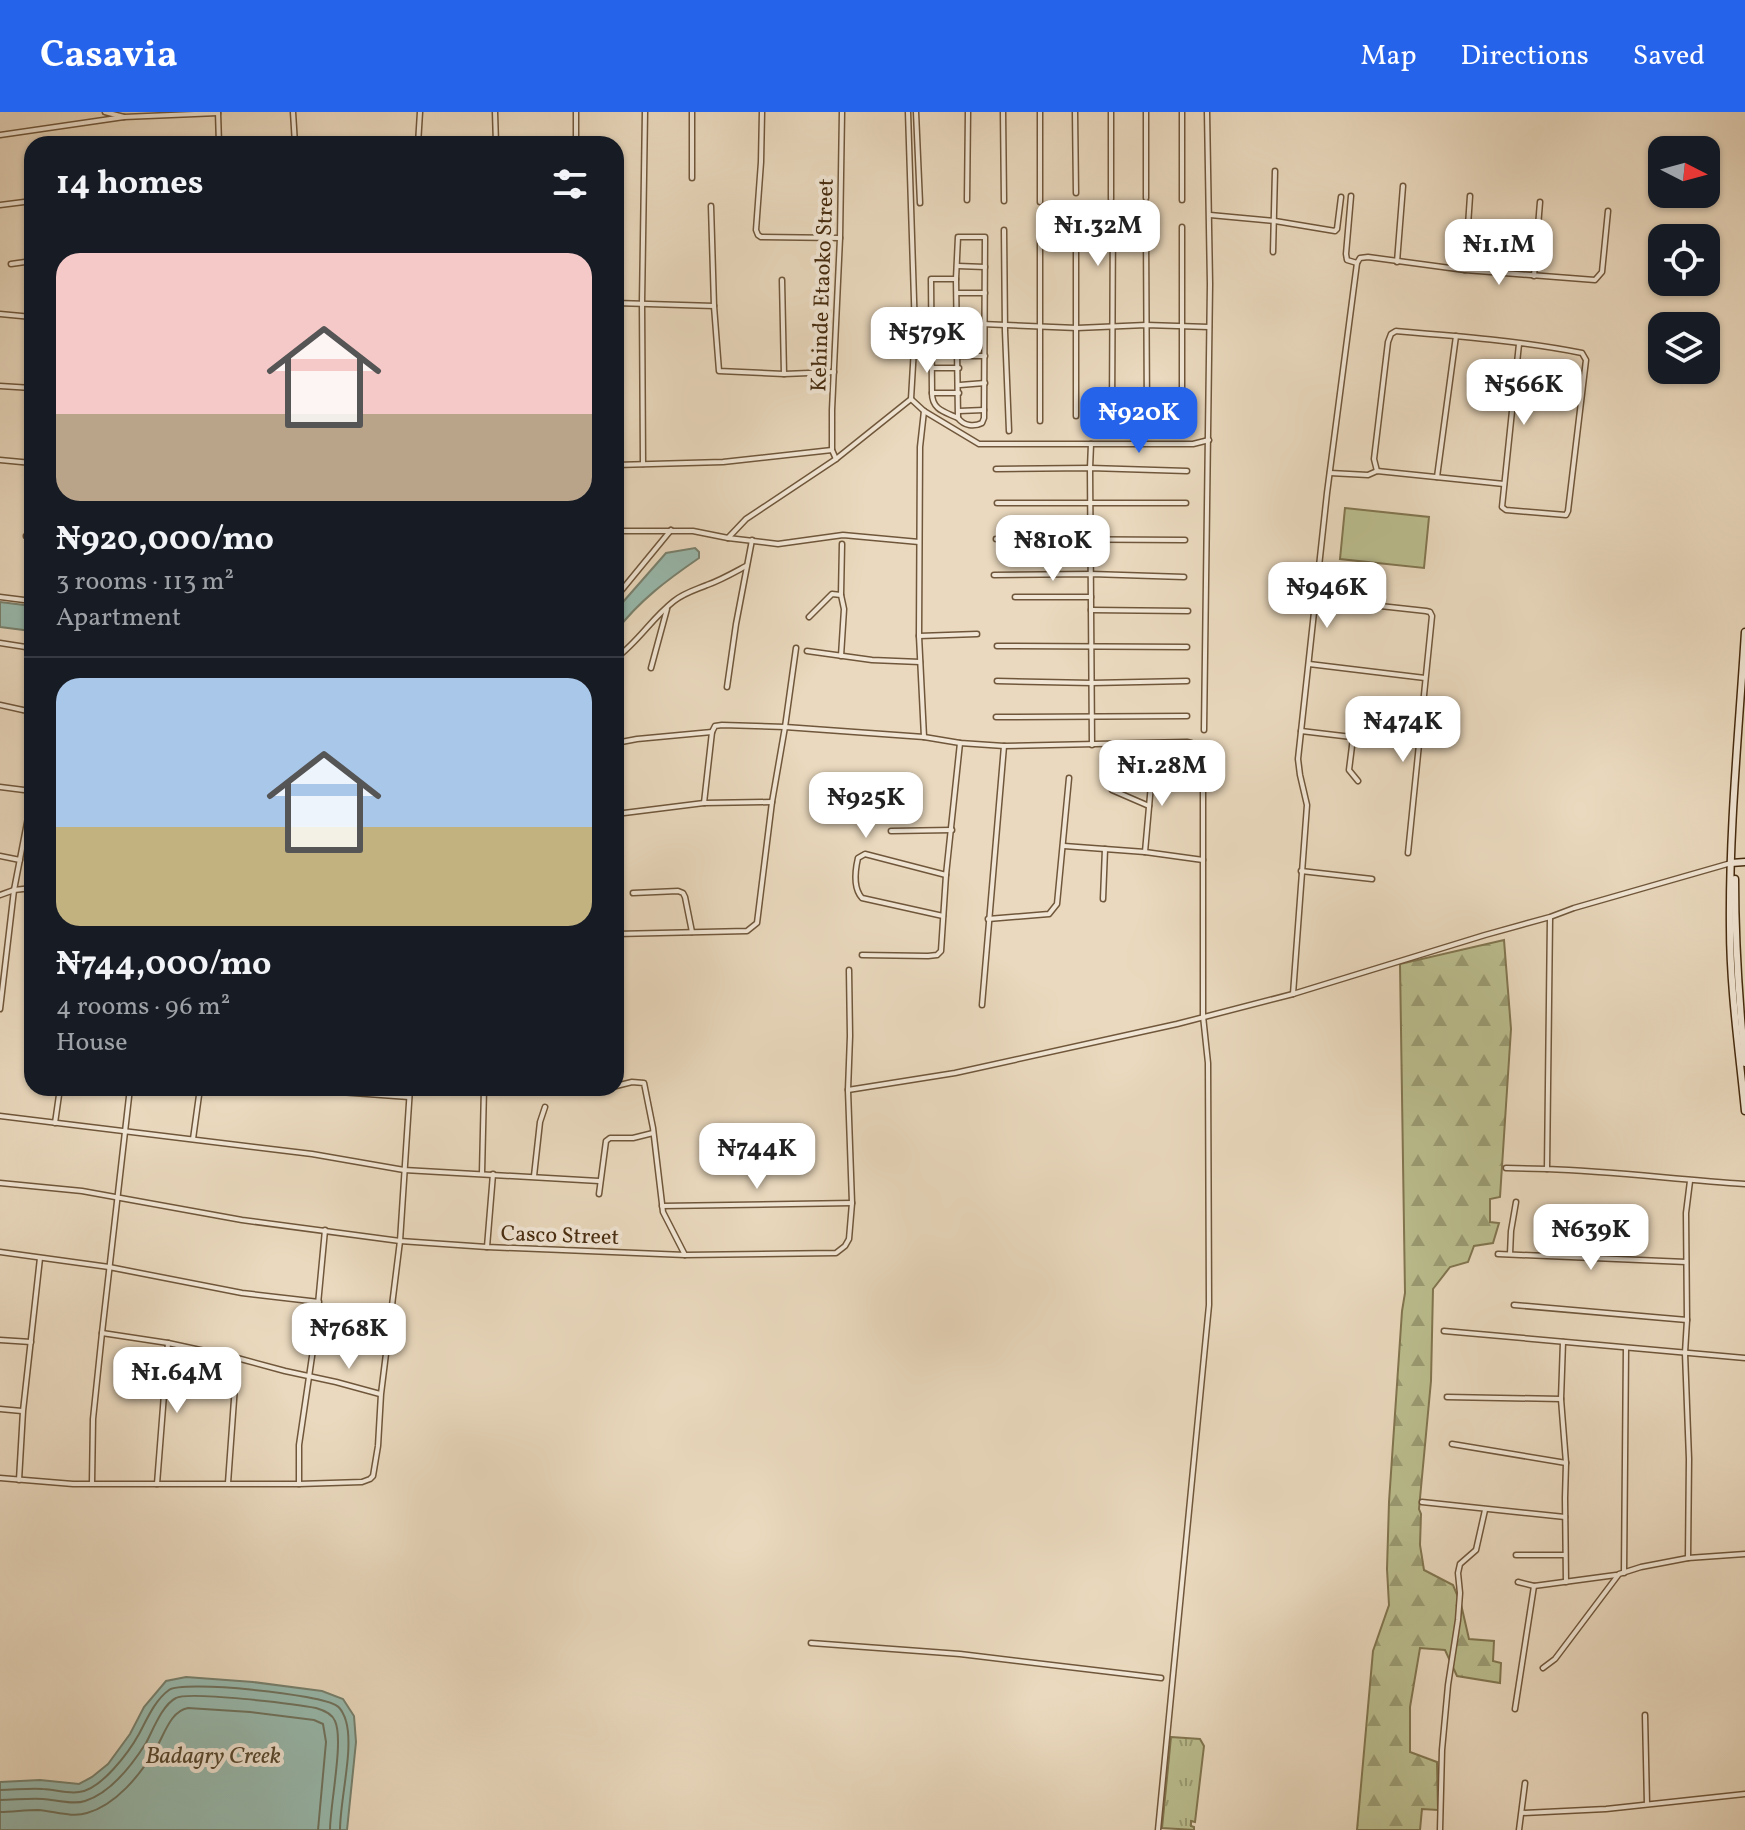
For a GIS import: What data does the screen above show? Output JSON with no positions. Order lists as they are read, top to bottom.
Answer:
{
  "streets": {
    "street": ["Kehinde Etaoko Street", "Casco Street"]
  },
  "water": ["Badagry Creek"],
  "north": "right",
  "page": {
    "header": "Casavia",
    "nav": ["Map", "Directions", "Saved"],
    "heading": "14 homes",
    "price": [
      "₦1.32M",
      "₦1.1M",
      "₦579K",
      "₦566K",
      "₦920K",
      "₦810K",
      "₦946K",
      "₦474K",
      "₦1.28M",
      "₦925K",
      "₦744K",
      "₦639K",
      "₦768K",
      "₦1.64M"
    ],
    "list": [
      {
        "name": "₦920,000/mo",
        "note": "3 rooms · 113 m² · Apartment"
      },
      {
        "name": "₦744,000/mo",
        "note": "4 rooms · 96 m² · House"
      }
    ]
  }
}
